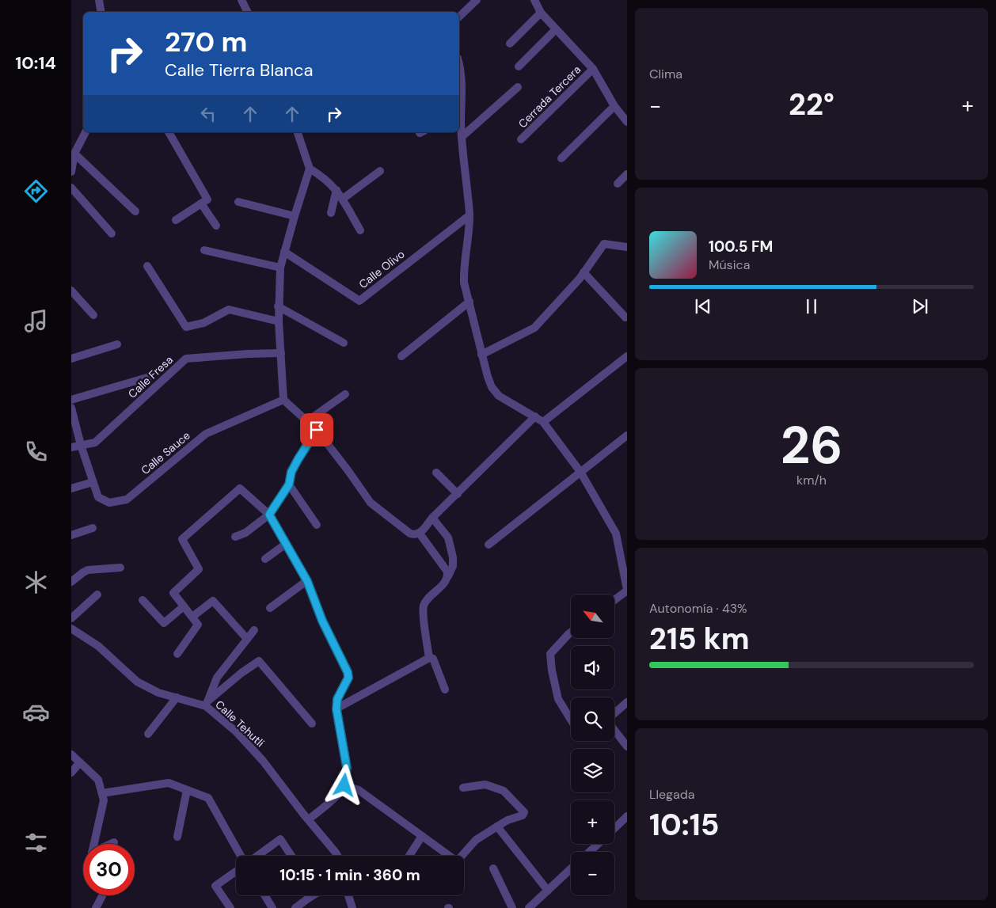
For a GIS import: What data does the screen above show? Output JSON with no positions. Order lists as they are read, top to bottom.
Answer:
{
  "streets": {
    "street": [
      "Cerrada Tercera",
      "Calle Olivo",
      "Calle Fresa",
      "Calle Sauce",
      "Calle Tehutli"
    ]
  },
  "crossings": [
    ["Calle Fresa", "Calle Sauce"]
  ],
  "north": "top left",
  "page": {
    "tabs": "10:14",
    "tile": [
      "Clima",
      ["26", "km/h"],
      ["Autonomía · 43%", "215 km"],
      ["Llegada", "10:15"]
    ],
    "turn": ["270 m", "Calle Tierra Blanca"],
    "heat": ["−", "22°", "+"],
    "song": ["100.5 FM", "Música"],
    "map_buttons": ["+", "−"],
    "limit": "30",
    "trip": "10:15 · 1 min · 360 m"
  }
}
